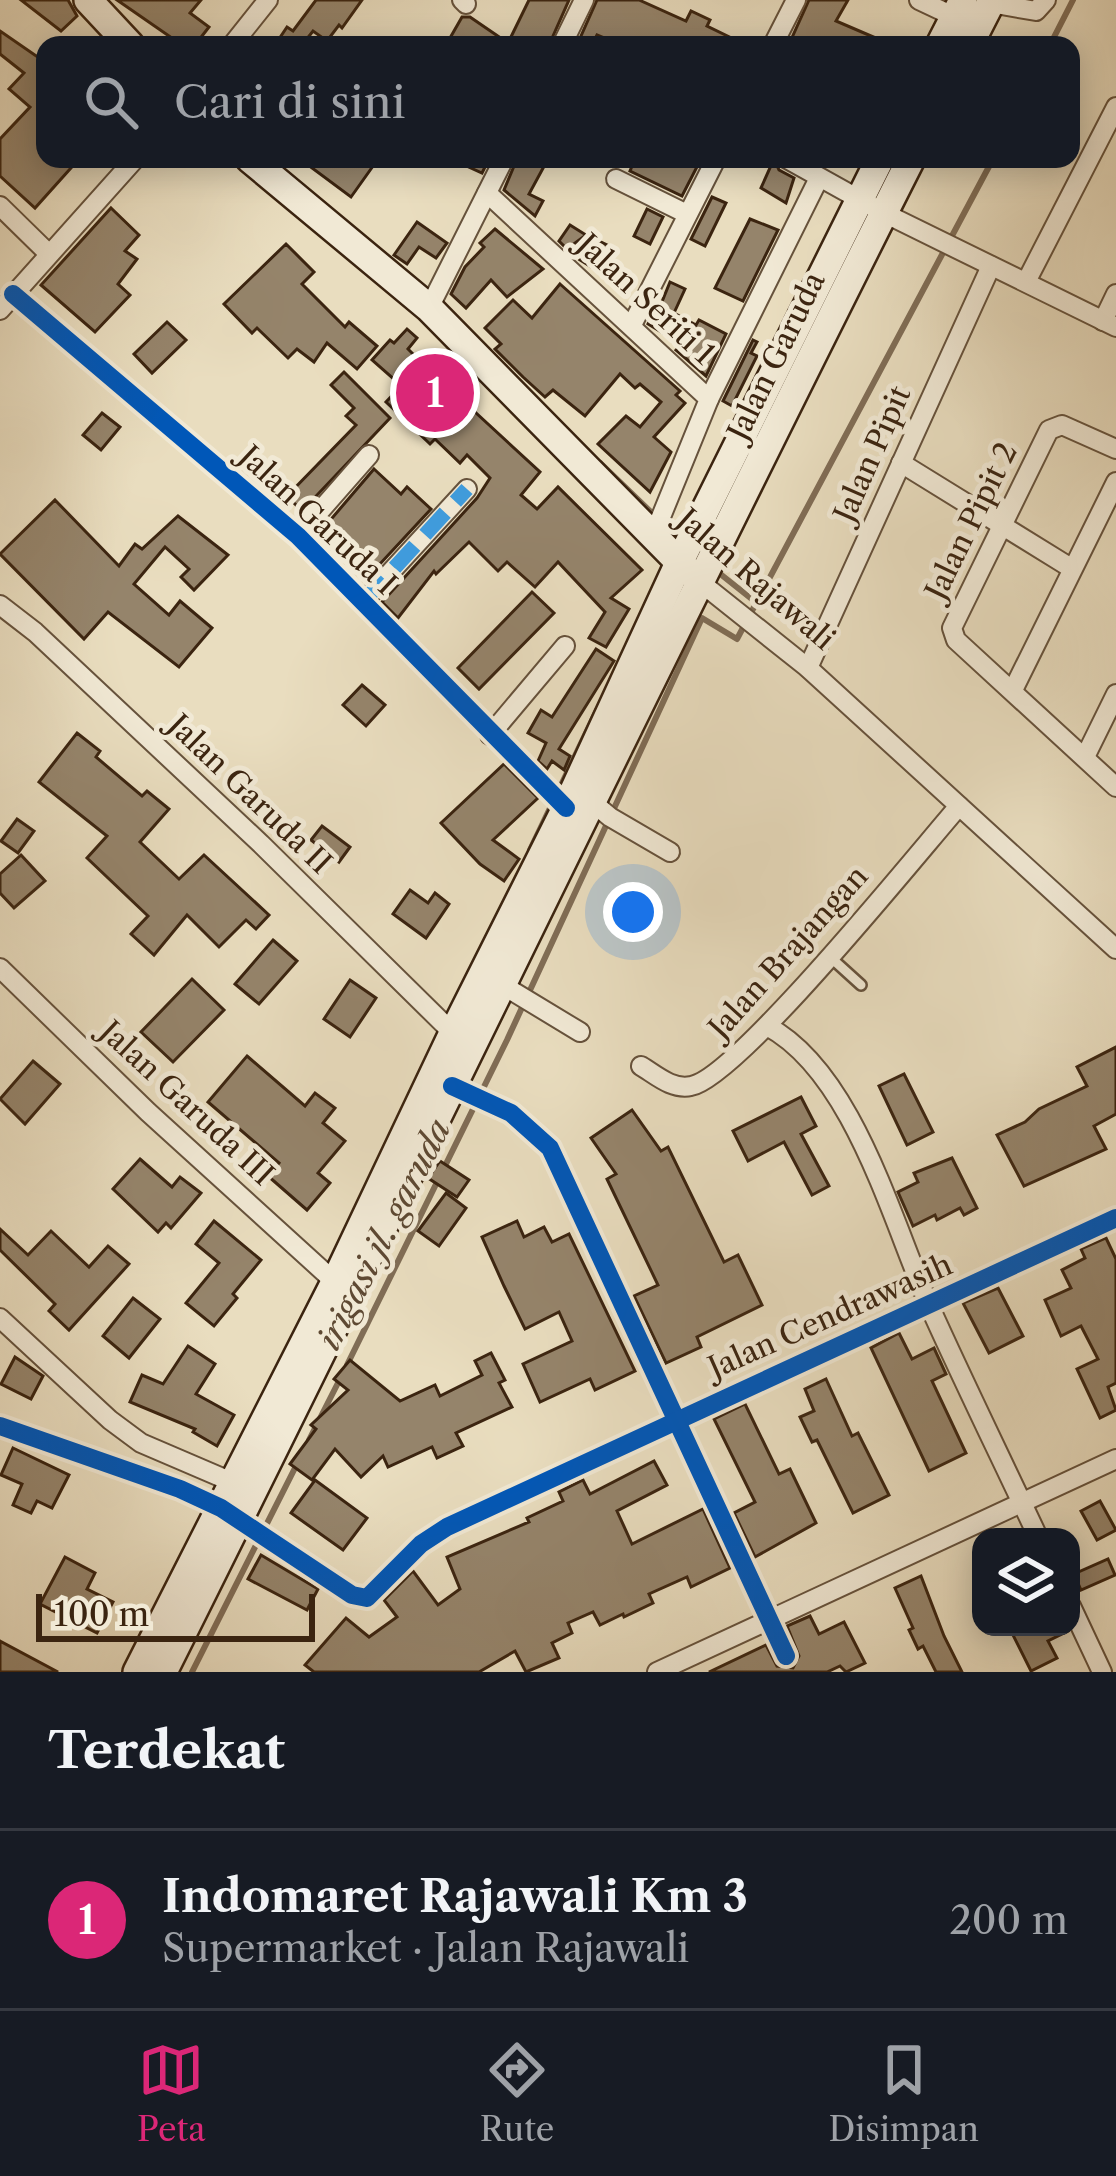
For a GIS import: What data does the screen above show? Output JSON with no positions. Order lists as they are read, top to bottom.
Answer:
{
  "streets": {
    "main road": ["Jalan Garuda", "Jalan Rajawali"],
    "street": [
      "Jalan Seriti 1",
      "Jalan Pipit",
      "Jalan Garuda I",
      "Jalan Pipit 2",
      "Jalan Garuda II",
      "Jalan Brajangan",
      "Jalan Garuda III",
      "Jalan Cendrawasih"
    ]
  },
  "crossings": [
    ["Jalan Seriti 1", "Jalan Rajawali"],
    ["Jalan Garuda", "Jalan Garuda I"],
    ["Jalan Garuda", "Jalan Rajawali"],
    ["Jalan Pipit", "Jalan Rajawali"],
    ["Jalan Rajawali", "Jalan Brajangan"]
  ],
  "water": ["irigasi jl. garuda"],
  "scale_bar": "100 m",
  "page": {
    "search": "Cari di sini",
    "pins": "1",
    "scale": "100 m",
    "heading": "Terdekat",
    "list": [
      {
        "mark": "1",
        "name": "Indomaret Rajawali Km 3",
        "note": "Supermarket · Jalan Rajawali",
        "value": "200 m"
      }
    ],
    "nav": ["Peta", "Rute", "Disimpan"]
  }
}
